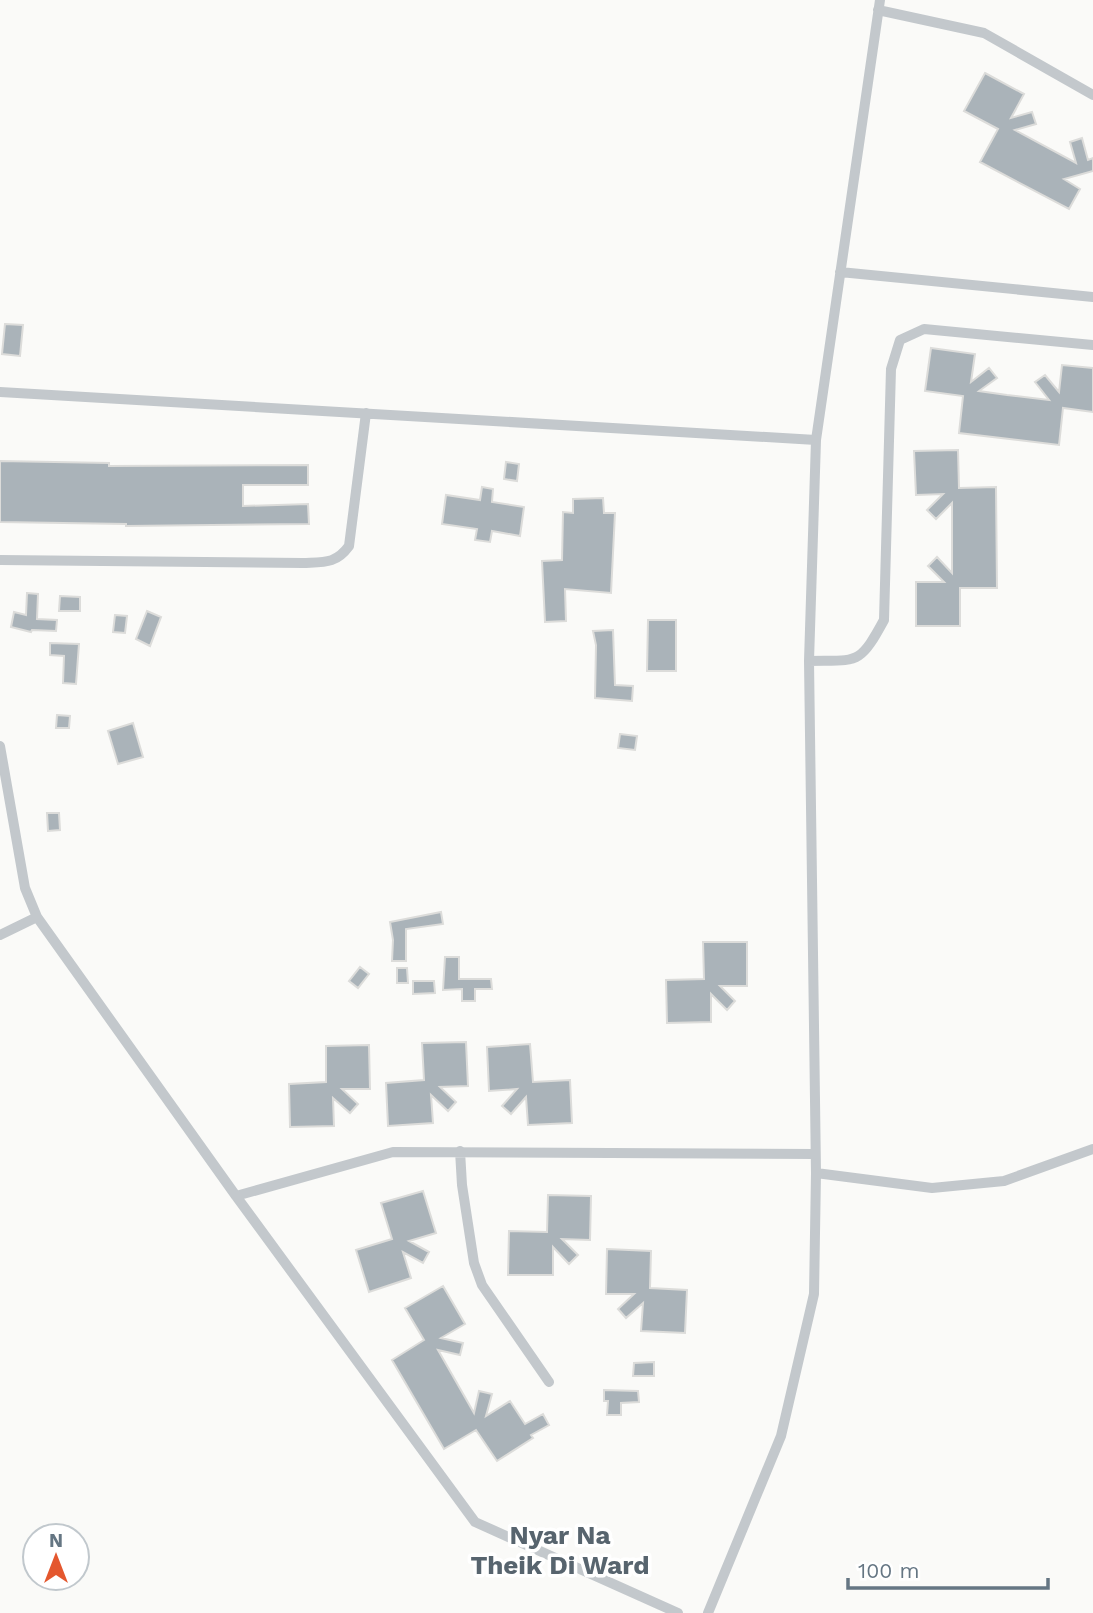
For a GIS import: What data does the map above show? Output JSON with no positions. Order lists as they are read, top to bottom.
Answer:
{
  "districts": ["Nyar Na Theik Di Ward"],
  "scale_bar": "100 m",
  "north": "top"
}
